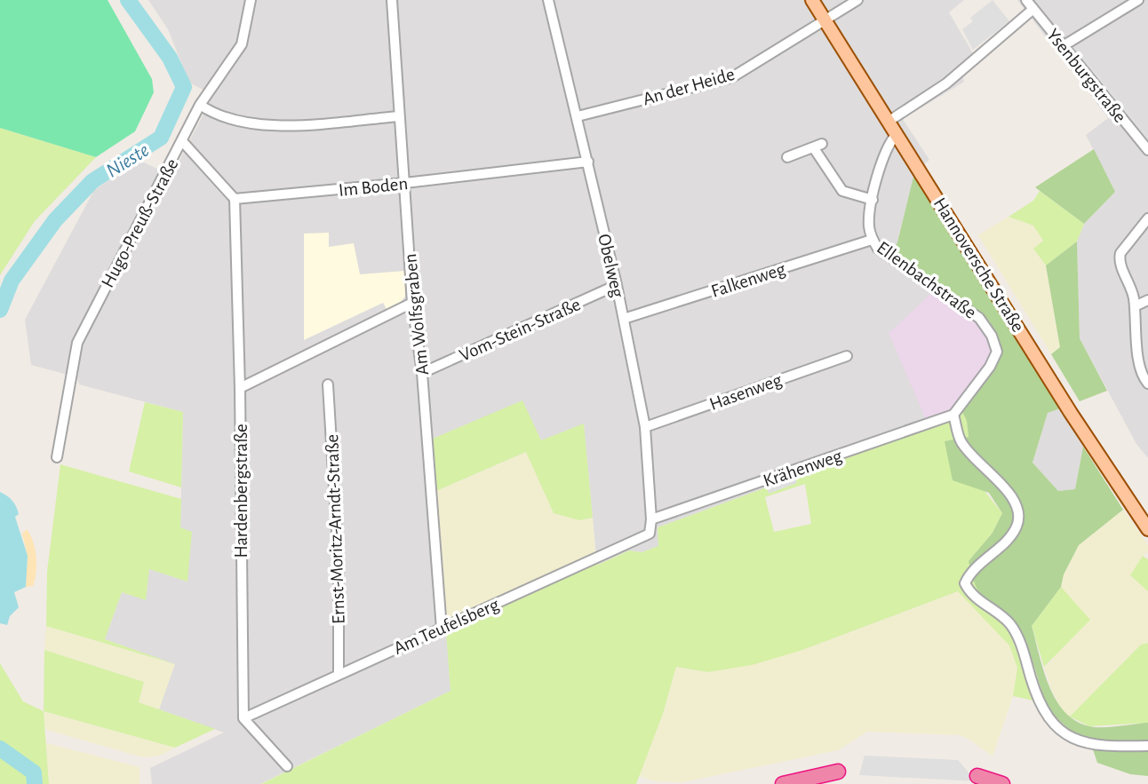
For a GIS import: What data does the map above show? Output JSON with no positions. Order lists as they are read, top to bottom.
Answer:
{
  "streets": {
    "main road": ["Hannoversche Straße"],
    "street": [
      "Ysenburgstraße",
      "An der Heide",
      "Im Boden",
      "Hugo-Preuß-Straße",
      "Obelweg",
      "Falkenweg",
      "Ellenbachstraße",
      "Am Wolfsgraben",
      "Vom-Stein-Straße",
      "Hasenweg",
      "Krähenweg",
      "Hardenbergstraße",
      "Ernst-Moritz-Arndt-Straße",
      "Am Teufelsberg"
    ]
  },
  "crossings": [
    ["An der Heide", "Hannoversche Straße"],
    ["An der Heide", "Obelweg"],
    ["Im Boden", "Obelweg"],
    ["Im Boden", "Am Wolfsgraben"],
    ["Im Boden", "Hardenbergstraße"],
    ["Hannoversche Straße", "Ellenbachstraße"],
    ["Obelweg", "Falkenweg"],
    ["Obelweg", "Vom-Stein-Straße"],
    ["Obelweg", "Hasenweg"],
    ["Obelweg", "Krähenweg"],
    ["Obelweg", "Am Teufelsberg"],
    ["Falkenweg", "Ellenbachstraße"],
    ["Ellenbachstraße", "Krähenweg"],
    ["Am Wolfsgraben", "Vom-Stein-Straße"],
    ["Am Wolfsgraben", "Am Teufelsberg"],
    ["Hardenbergstraße", "Am Teufelsberg"],
    ["Ernst-Moritz-Arndt-Straße", "Am Teufelsberg"]
  ],
  "water": ["Nieste"]
}
